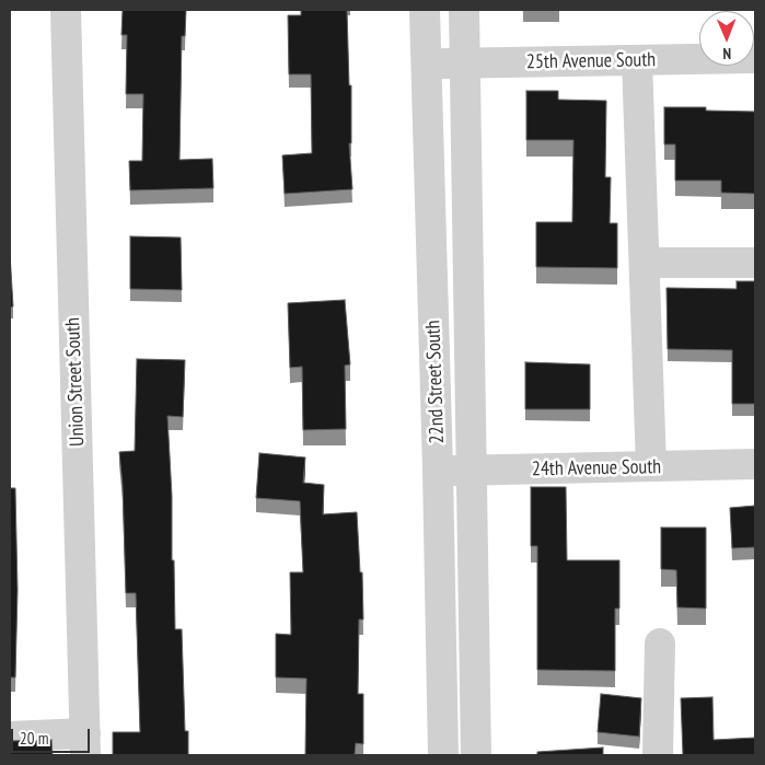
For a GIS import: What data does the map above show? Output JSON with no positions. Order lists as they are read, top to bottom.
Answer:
{
  "streets": {
    "street": [
      "25th Avenue South",
      "Union Street South",
      "22nd Street South",
      "24th Avenue South"
    ]
  },
  "crossings": [
    ["25th Avenue South", "22nd Street South"],
    ["22nd Street South", "24th Avenue South"]
  ],
  "scale_bar": "20 m",
  "north": "bottom"
}
